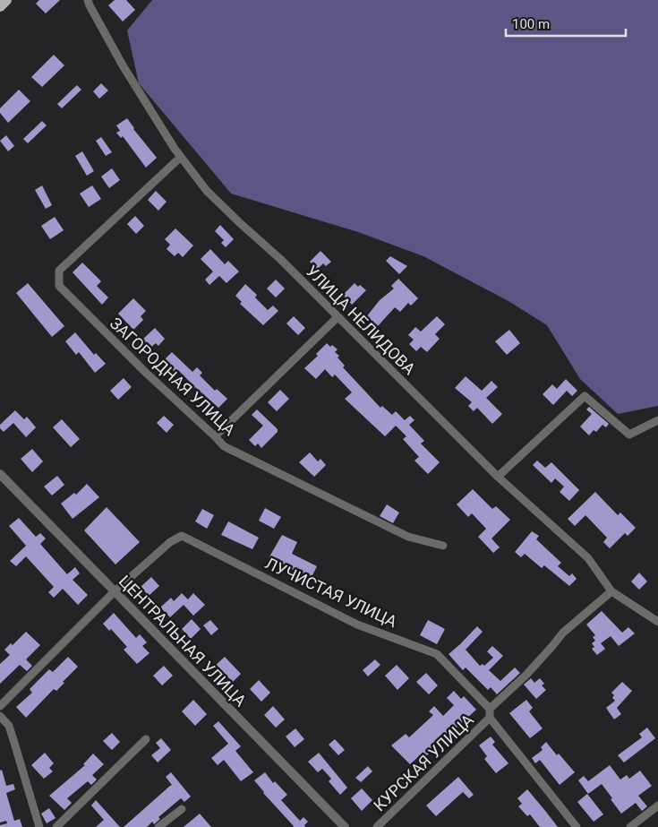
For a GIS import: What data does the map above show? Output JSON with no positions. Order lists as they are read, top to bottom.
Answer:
{
  "streets": {
    "street": [
      "УЛИЦА НЕЛИДОВА",
      "ЗАГОРОДНАЯ УЛИЦА",
      "ЛУЧИСТАЯ УЛИЦА",
      "ЦЕНТРАЛЬНАЯ УЛИЦА",
      "КУРСКАЯ УЛИЦА"
    ]
  },
  "crossings": [
    ["УЛИЦА НЕЛИДОВА", "ЗАГОРОДНАЯ УЛИЦА"],
    ["ЛУЧИСТАЯ УЛИЦА", "ЦЕНТРАЛЬНАЯ УЛИЦА"]
  ],
  "scale_bar": "100 m"
}
